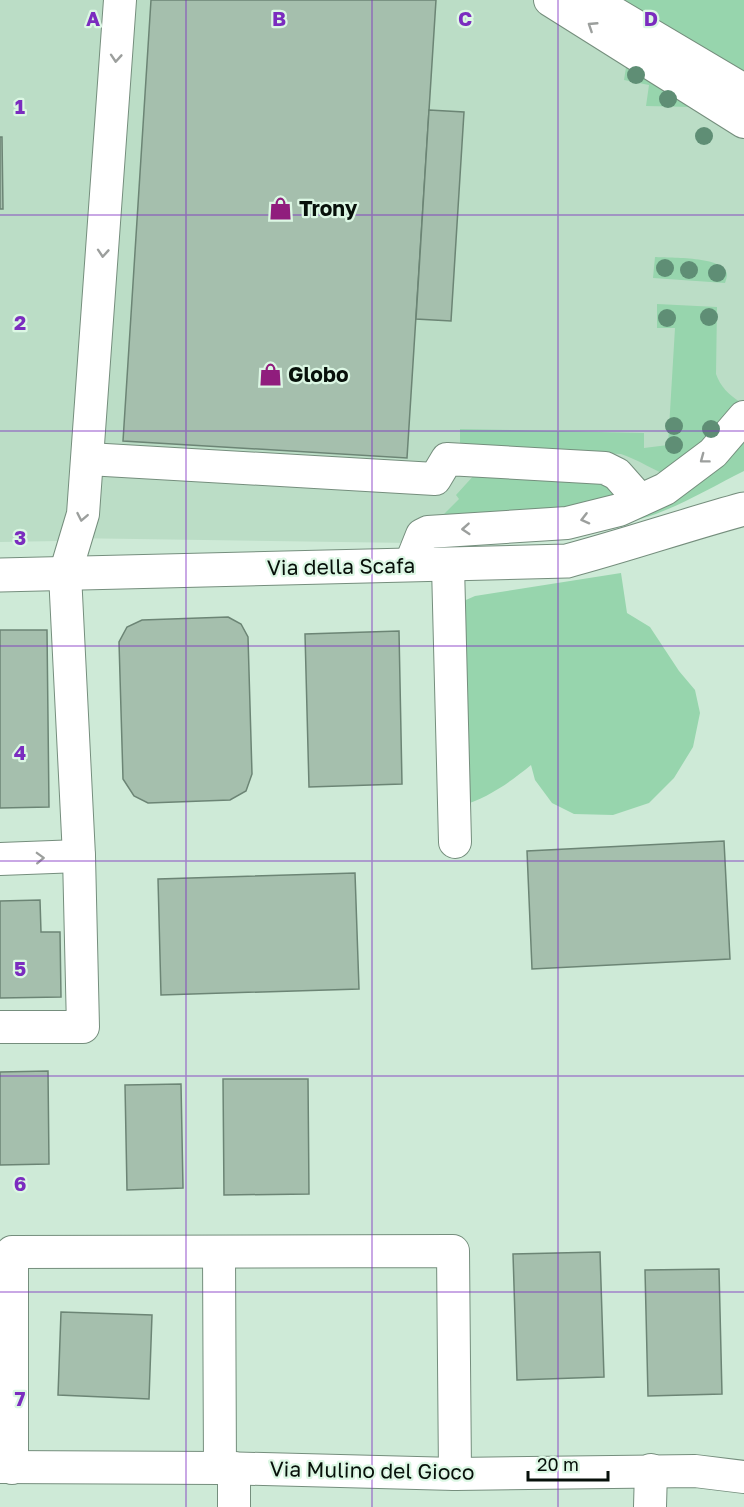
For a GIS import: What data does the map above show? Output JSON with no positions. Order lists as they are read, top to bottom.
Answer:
{
  "streets": {
    "main road": ["Via della Scafa"],
    "street": ["Via Mulino del Gioco"]
  },
  "places": {
    "shop": ["Trony", "Globo"]
  },
  "scale_bar": "20 m",
  "grid": {
    "columns": [
      "A",
      "B",
      "C",
      "D"
    ],
    "rows": [
      "1",
      "2",
      "3",
      "4",
      "5",
      "6",
      "7"
    ]
  }
}
